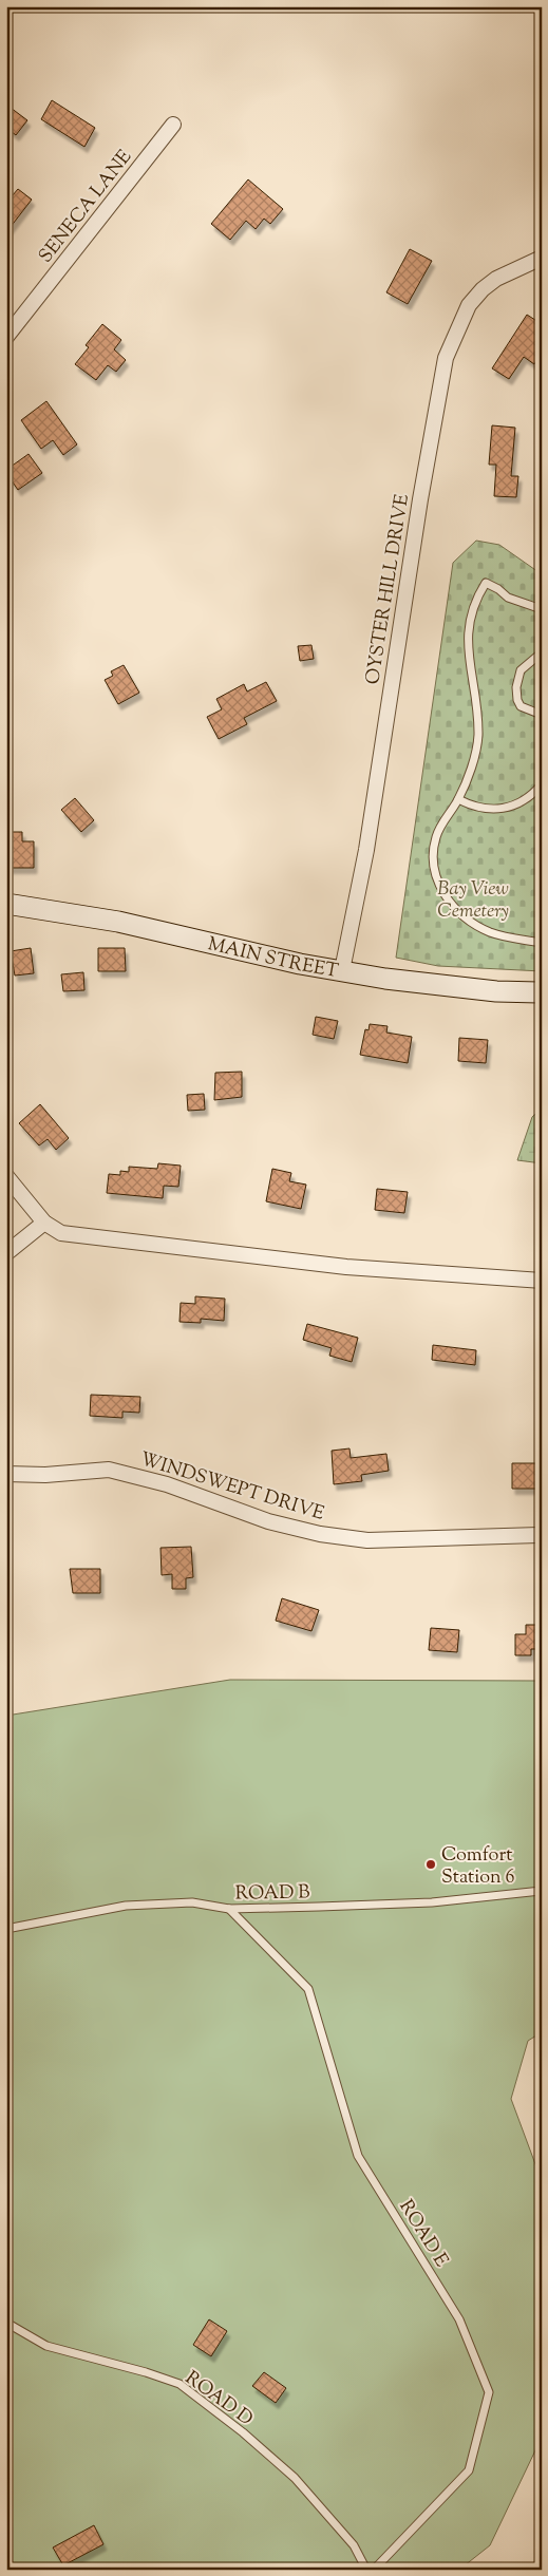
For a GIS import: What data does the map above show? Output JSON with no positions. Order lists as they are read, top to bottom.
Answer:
{
  "streets": {
    "main road": ["MAIN STREET"],
    "street": ["SENECA LANE", "OYSTER HILL DRIVE", "WINDSWEPT DRIVE"],
    "lane": ["ROAD B", "ROAD E", "ROAD D"]
  },
  "crossings": [
    ["OYSTER HILL DRIVE", "MAIN STREET"],
    ["ROAD B", "ROAD E"]
  ],
  "parks": ["Bay View Cemetery"],
  "places": ["Comfort Station 6"]
}
